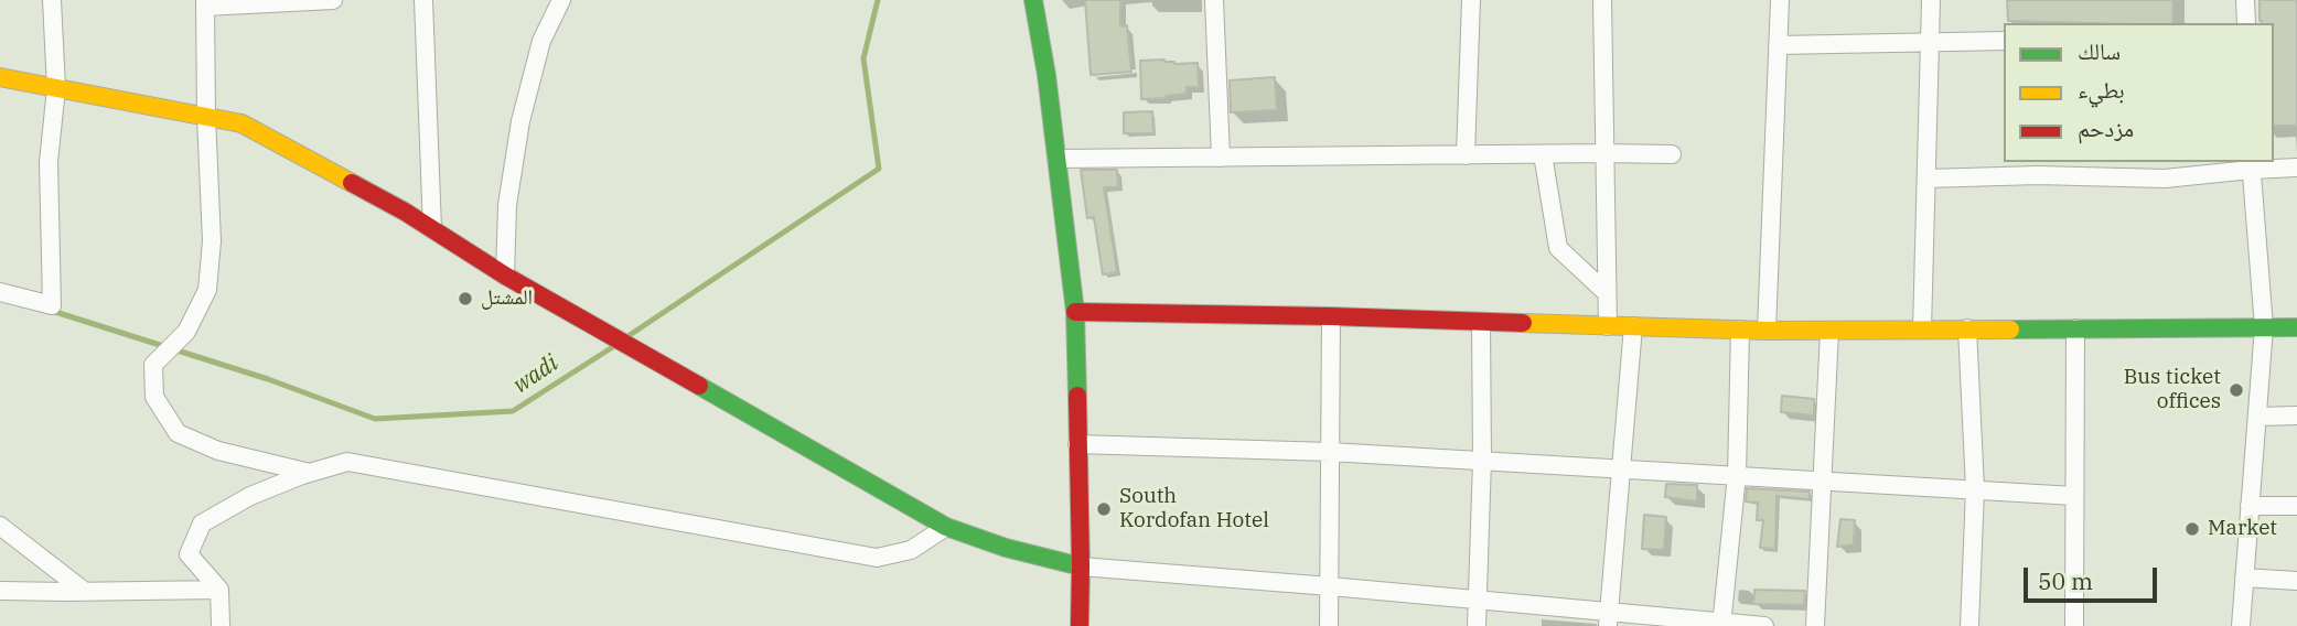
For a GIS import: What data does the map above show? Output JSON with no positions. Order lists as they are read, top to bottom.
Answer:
{
  "water": ["wadi"],
  "places": [
    "المشتل",
    "Bus ticket offices",
    "South Kordofan Hotel",
    "Market"
  ],
  "legend": ["سالك", "بطيء", "مزدحم"],
  "scale_bar": "50 m"
}
